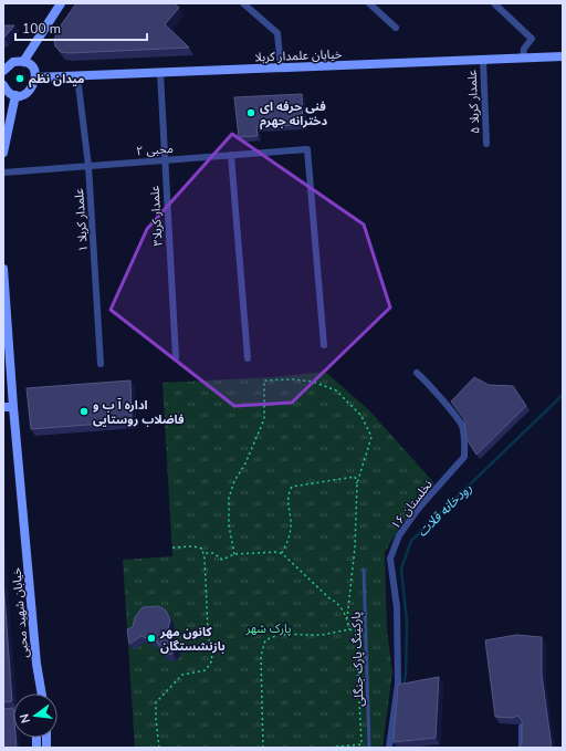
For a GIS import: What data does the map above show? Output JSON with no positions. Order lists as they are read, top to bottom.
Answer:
{
  "streets": {
    "main road": ["خیابان علمدار کربلا", "خیابان شهید محبی"],
    "street": [
      "علمدار کربلا ۵",
      "محبی ۲",
      "علمدار کربلا۳",
      "علمدار کربلا ۱",
      "نخلستان ۱۶"
    ],
    "lane": ["پارکینگ پارک جنگلی"]
  },
  "crossings": [
    ["خیابان علمدار کربلا", "علمدار کربلا ۵"],
    ["خیابان علمدار کربلا", "علمدار کربلا۳"],
    ["خیابان علمدار کربلا", "علمدار کربلا ۱"],
    ["محبی ۲", "علمدار کربلا۳"],
    ["محبی ۲", "علمدار کربلا ۱"]
  ],
  "water": ["رودخانه قلات"],
  "parks": ["پارک شهر"],
  "places": [
    "میدان نظم",
    "فنی حرفه ای دخترانه جهرم",
    "اداره آ ب و فاضلاب روستایی",
    "کانون مهر بازنشستگان"
  ],
  "scale_bar": "100 m",
  "north": "left"
}
